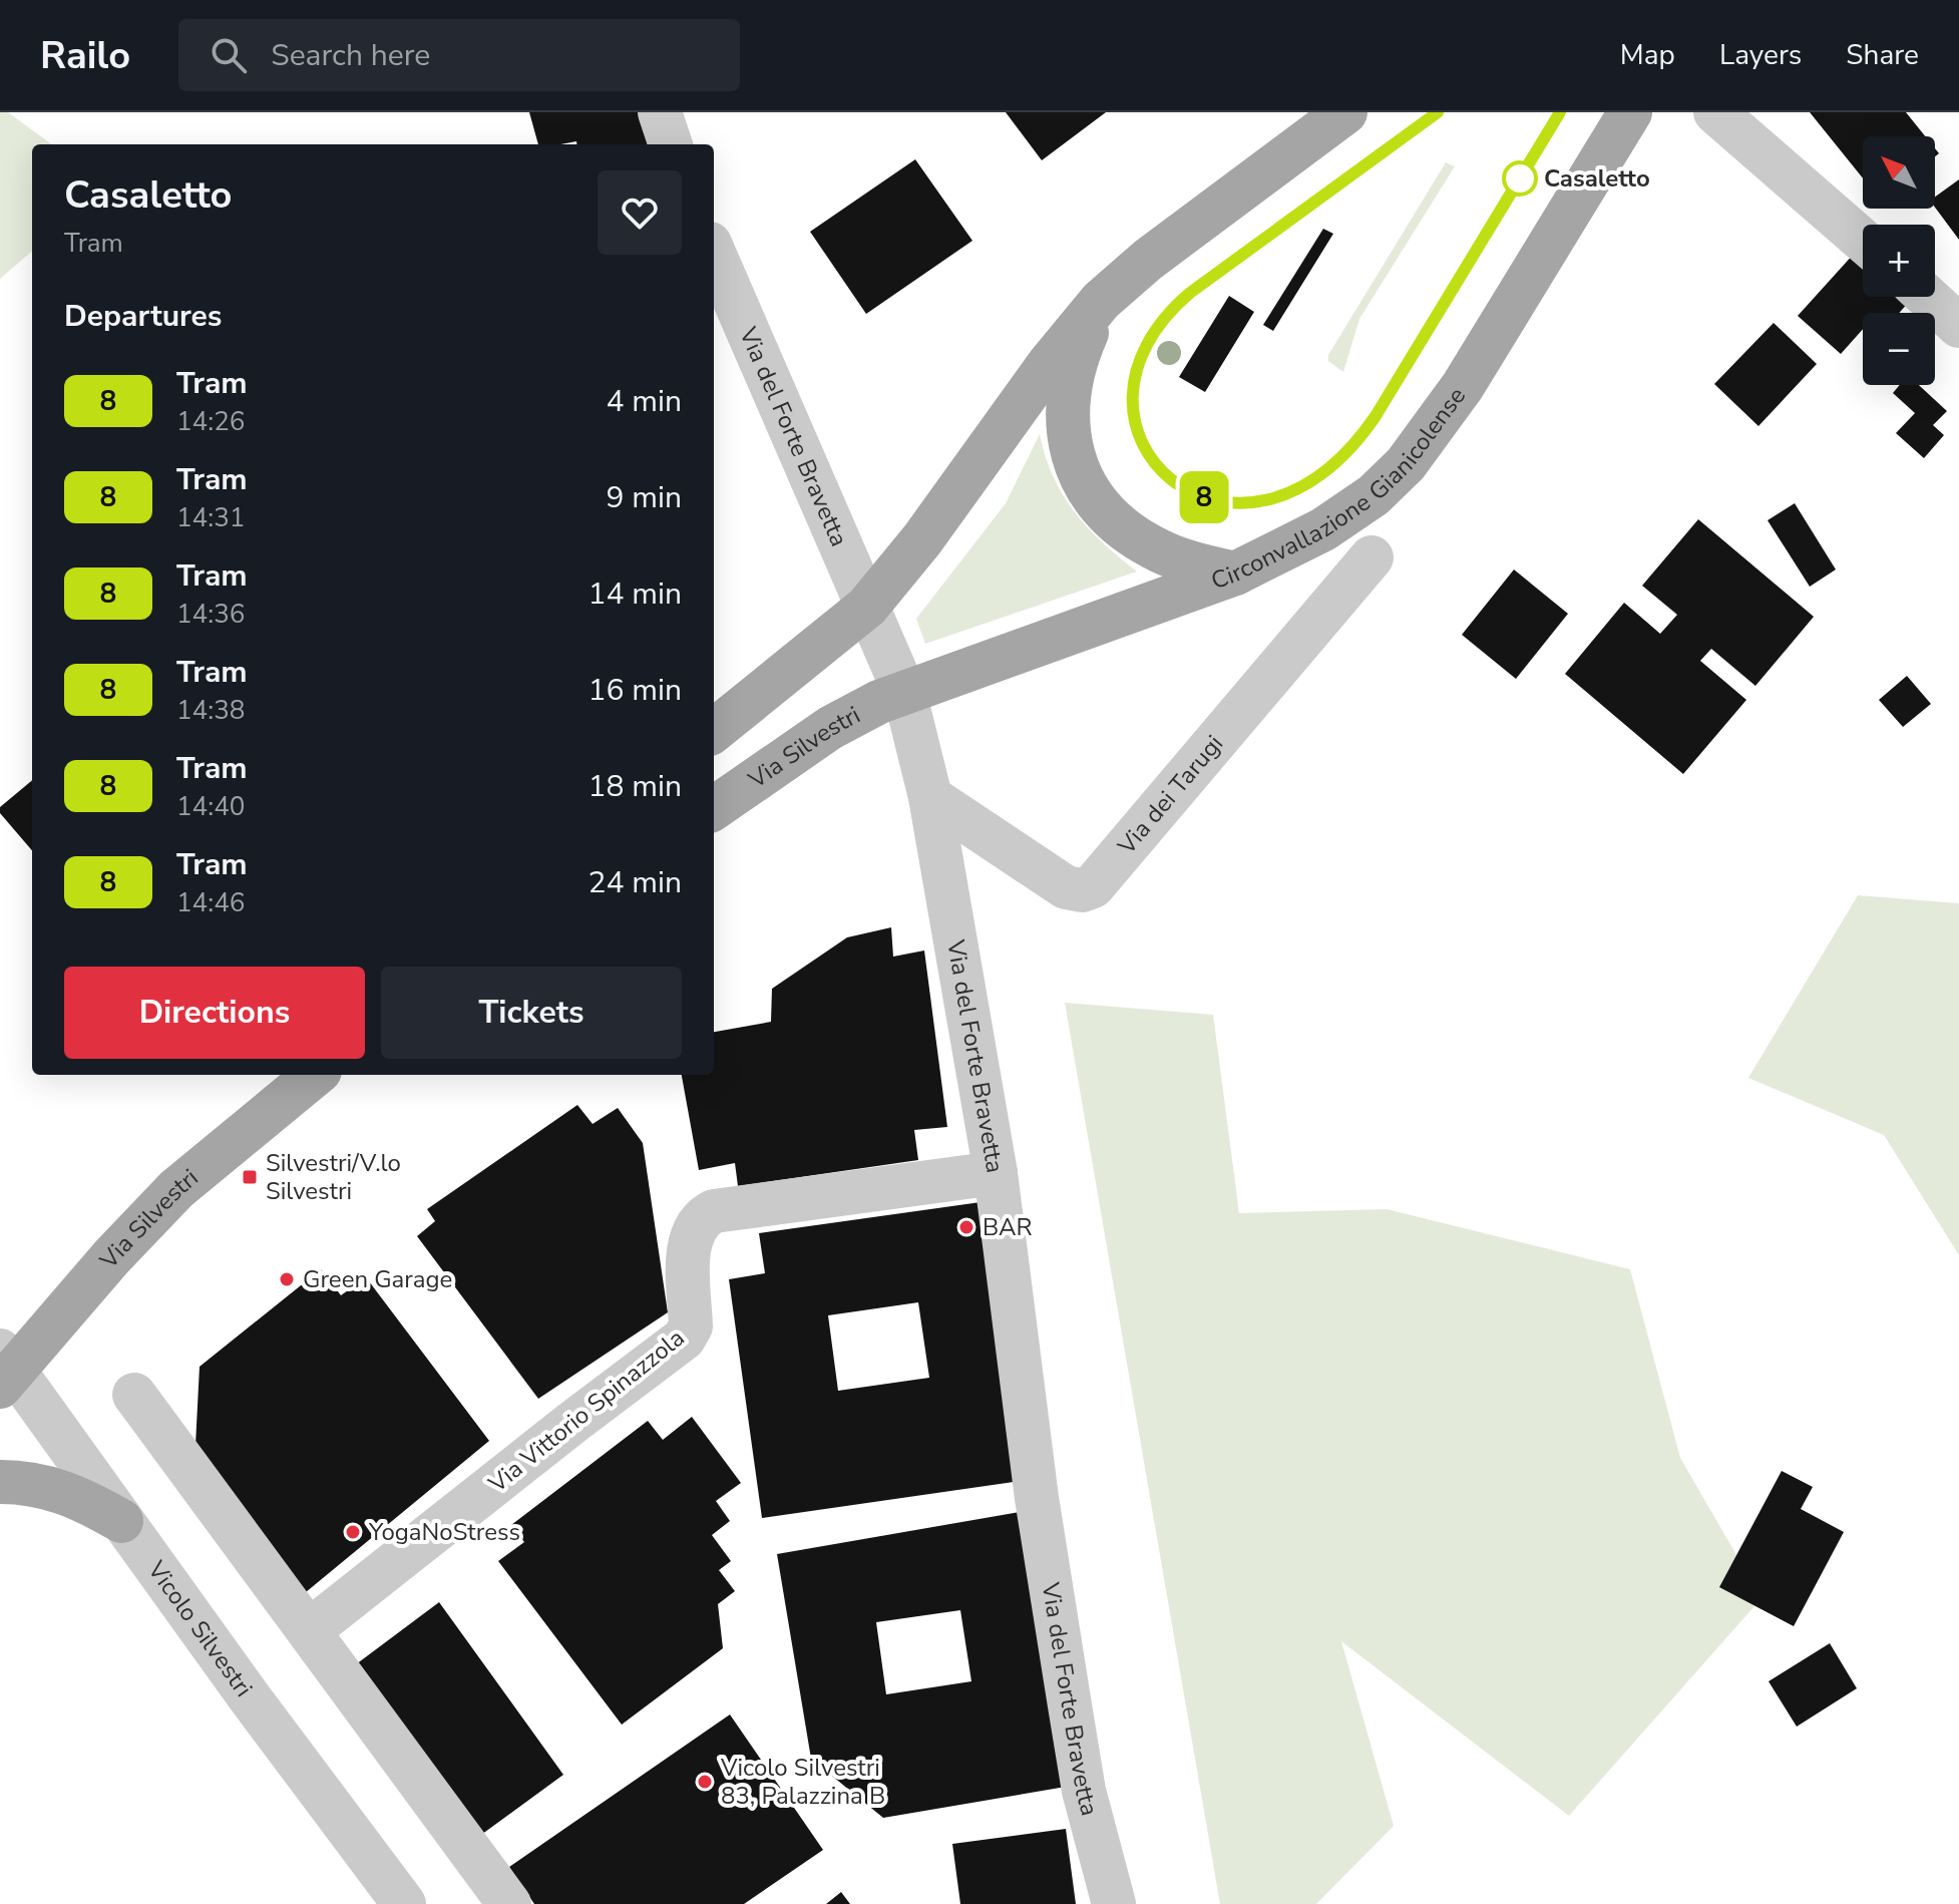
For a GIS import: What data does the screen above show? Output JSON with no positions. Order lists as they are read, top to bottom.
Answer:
{
  "streets": {
    "main road": ["Circonvallazione Gianicolense", "Via Silvestri"],
    "street": [
      "Via del Forte Bravetta",
      "Via dei Tarugi",
      "Via Vittorio Spinazzola",
      "Vicolo Silvestri"
    ]
  },
  "crossings": [
    ["Via del Forte Bravetta", "Circonvallazione Gianicolense"],
    ["Via del Forte Bravetta", "Via Silvestri"],
    ["Via del Forte Bravetta", "Via dei Tarugi"],
    ["Via del Forte Bravetta", "Via Vittorio Spinazzola"],
    ["Circonvallazione Gianicolense", "Via Silvestri"],
    ["Via Silvestri", "Vicolo Silvestri"]
  ],
  "places": {
    "other": [
      "Casaletto",
      "BAR",
      "Green Garage",
      "YogaNoStress",
      "Vicolo Silvestri 83, Palazzina B"
    ],
    "transit": ["Silvestri/V.lo Silvestri"]
  },
  "lines": ["tram line 8"],
  "north": "top left",
  "page": {
    "header": "Railo",
    "search": "Search here",
    "nav": ["Map", "Layers", "Share"],
    "on_map": "8",
    "map_buttons": ["+", "−"],
    "heading": [
      ["Casaletto", "Tram"],
      "Departures"
    ],
    "list": [
      {
        "mark": "8",
        "name": "Tram",
        "note": "14:26",
        "value": "4 min"
      },
      {
        "mark": "8",
        "name": "Tram",
        "note": "14:31",
        "value": "9 min"
      },
      {
        "mark": "8",
        "name": "Tram",
        "note": "14:36",
        "value": "14 min"
      },
      {
        "mark": "8",
        "name": "Tram",
        "note": "14:38",
        "value": "16 min"
      },
      {
        "mark": "8",
        "name": "Tram",
        "note": "14:40",
        "value": "18 min"
      },
      {
        "mark": "8",
        "name": "Tram",
        "note": "14:46",
        "value": "24 min"
      }
    ],
    "buttons": ["Directions", "Tickets"]
  }
}
